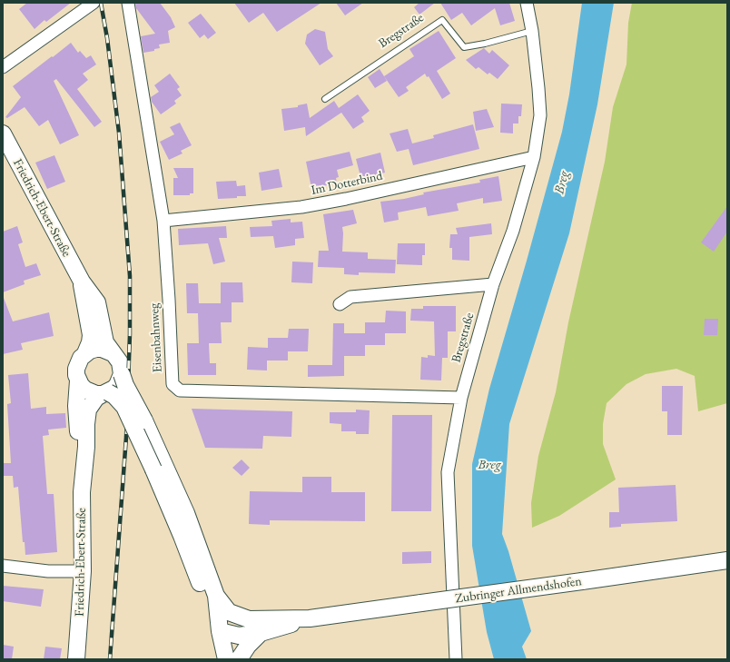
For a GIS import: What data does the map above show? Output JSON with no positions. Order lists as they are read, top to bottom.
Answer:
{
  "streets": {
    "main road": ["Friedrich-Ebert-Straße", "Zubringer Allmendshofen"],
    "street": ["Bregstraße", "Im Dotterbind", "Eisenbahnweg"]
  },
  "crossings": [
    ["Bregstraße", "Im Dotterbind"],
    ["Bregstraße", "Eisenbahnweg"],
    ["Im Dotterbind", "Eisenbahnweg"]
  ],
  "water": ["Breg"]
}
